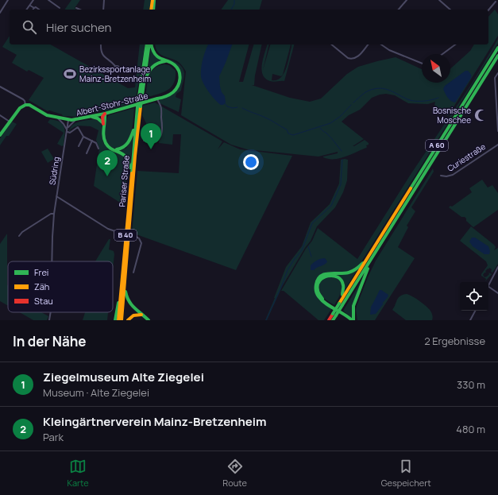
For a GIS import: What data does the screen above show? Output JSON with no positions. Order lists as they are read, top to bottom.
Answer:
{
  "streets": {
    "main road": [
      "Albert-Stohr-Straße",
      "A 60",
      "Pariser Straße",
      "B 40"
    ],
    "street": ["Curiestraße", "Südring"]
  },
  "crossings": [
    ["Albert-Stohr-Straße", "Südring"],
    ["Albert-Stohr-Straße", "B 40"],
    ["Pariser Straße", "B 40"]
  ],
  "places": {
    "sports": ["Bezirkssportanlage Mainz-Bretzenheim"],
    "mosque": ["Bosnische Moschee"]
  },
  "legend": ["Frei", "Zäh", "Stau"],
  "north": "top left",
  "page": {
    "search": "Hier suchen",
    "pins": ["1", "2"],
    "heading": ["In der Nähe", "2 Ergebnisse"],
    "list": [
      {
        "mark": "1",
        "name": "Ziegelmuseum Alte Ziegelei",
        "note": "Museum · Alte Ziegelei",
        "value": "330 m"
      },
      {
        "mark": "2",
        "name": "Kleingärtnerverein Mainz-Bretzenheim",
        "note": "Park",
        "value": "480 m"
      }
    ],
    "nav": ["Karte", "Route", "Gespeichert"]
  }
}
